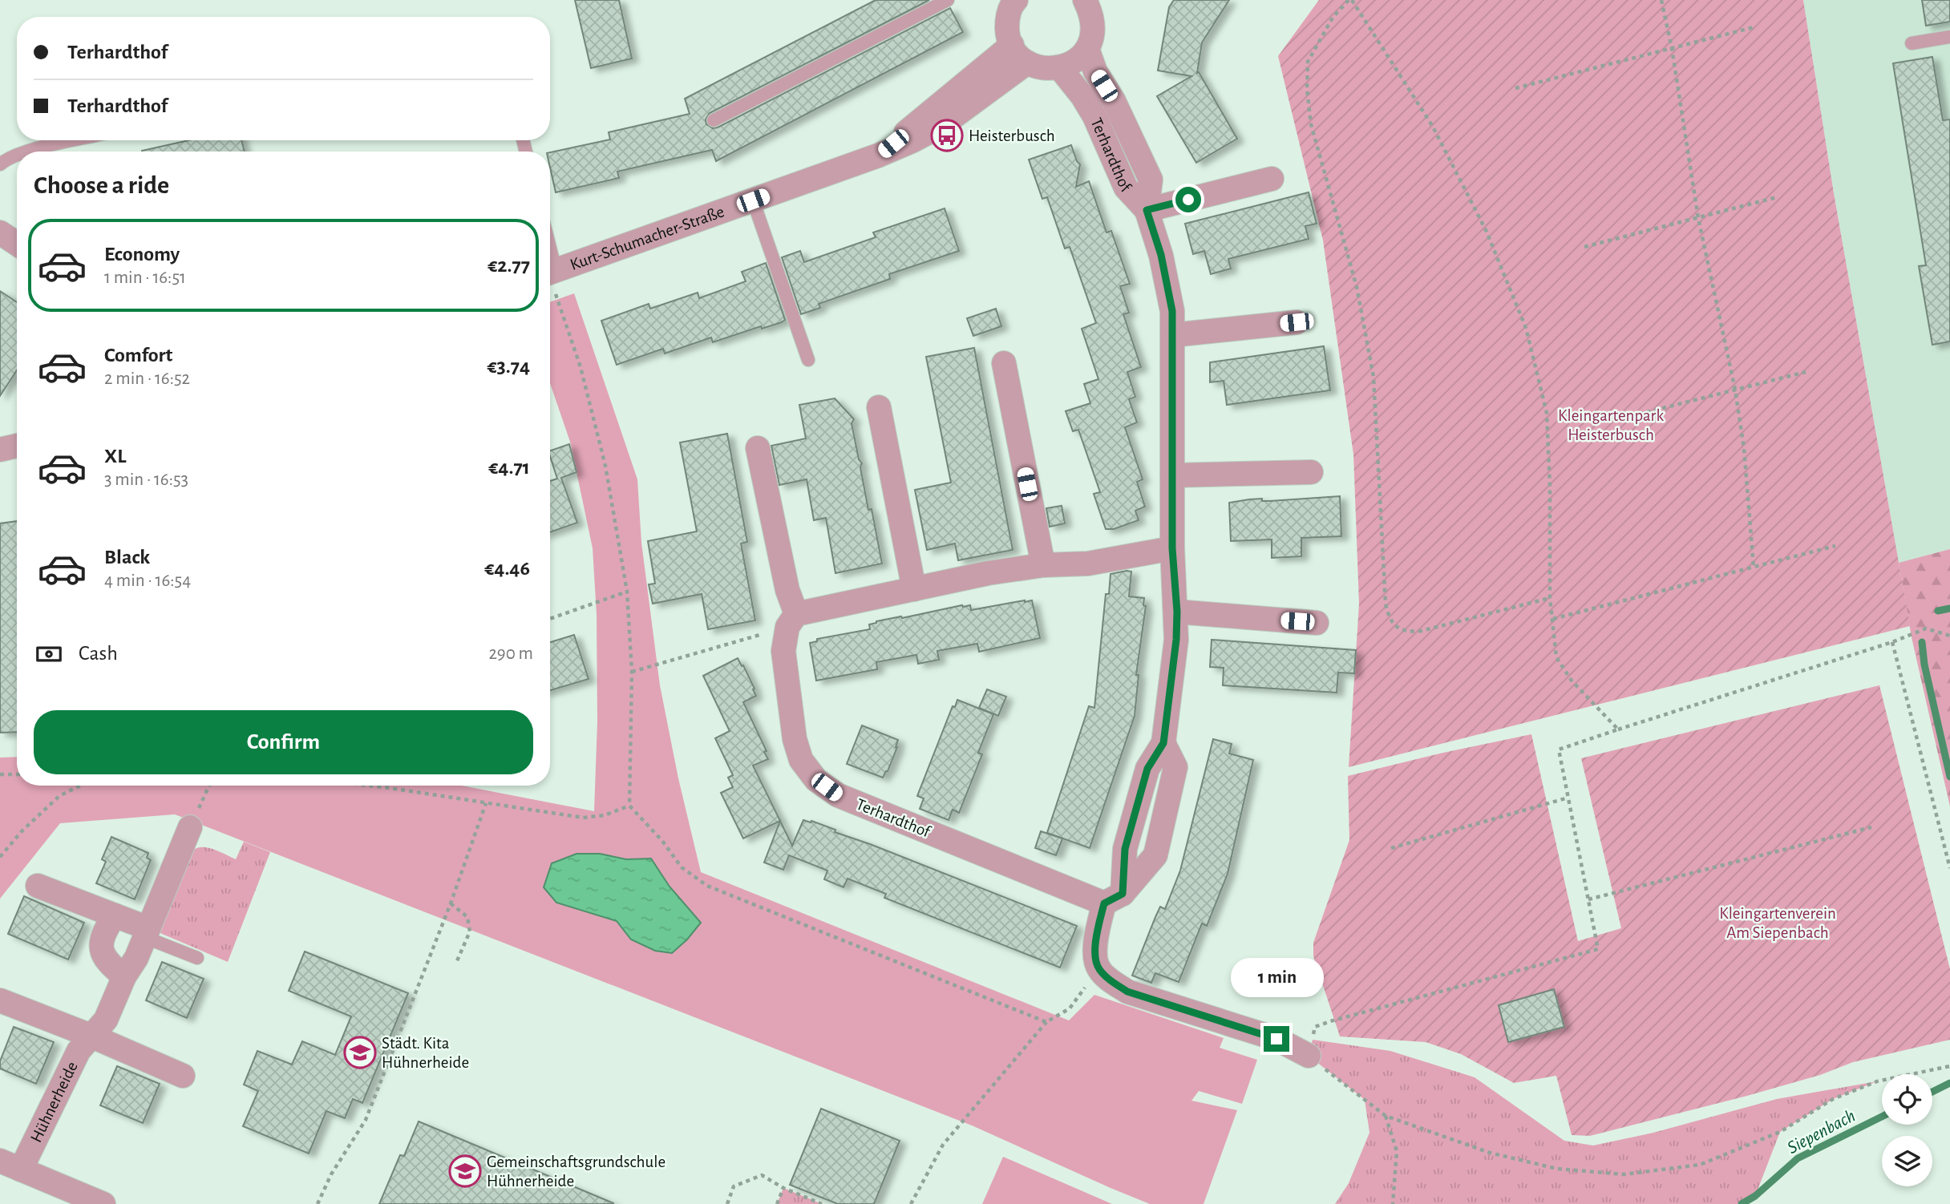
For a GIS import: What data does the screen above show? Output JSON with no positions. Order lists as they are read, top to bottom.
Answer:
{
  "streets": {
    "street": ["Terhardthof", "Kurt-Schumacher-Straße", "Hühnerheide"]
  },
  "water": ["Siepenbach"],
  "parks": ["Kleingartenpark Heisterbusch", "Kleingartenverein Am Siepenbach"],
  "places": {
    "bus stop": ["Heisterbusch"],
    "school or university": ["Städt. Kita Hühnerheide", "Gemeinschaftsgrundschule Hühnerheide"]
  },
  "page": {
    "banner": ["Terhardthof", "Terhardthof"],
    "heading": "Choose a ride",
    "list": [
      {
        "name": "Economy",
        "note": "1 min · 16:51",
        "value": "€2.77"
      },
      {
        "name": "Comfort",
        "note": "2 min · 16:52",
        "value": "€3.74"
      },
      {
        "name": "XL",
        "note": "3 min · 16:53",
        "value": "€4.71"
      },
      {
        "name": "Black",
        "note": "4 min · 16:54",
        "value": "€4.46"
      }
    ],
    "pay": ["Cash", "290 m"],
    "buttons": "Confirm",
    "bubble": "1 min"
  }
}
